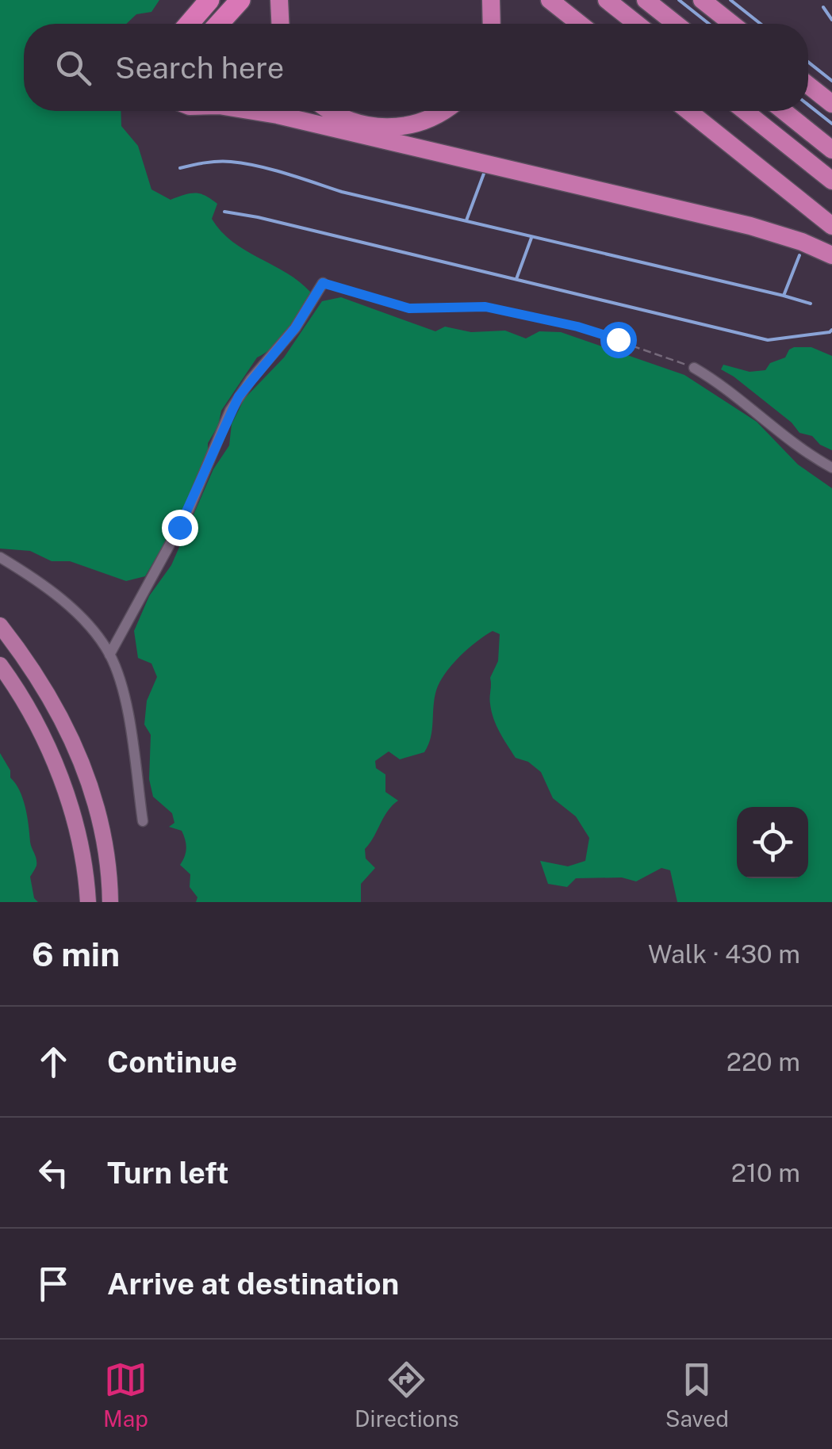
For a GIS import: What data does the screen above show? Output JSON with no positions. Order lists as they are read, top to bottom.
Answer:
{
  "page": {
    "search": "Search here",
    "heading": ["6 min", "Walk · 430 m"],
    "list": [
      ["Continue", "220 m"],
      ["Turn left", "210 m"],
      "Arrive at destination"
    ],
    "nav": ["Map", "Directions", "Saved"]
  }
}
